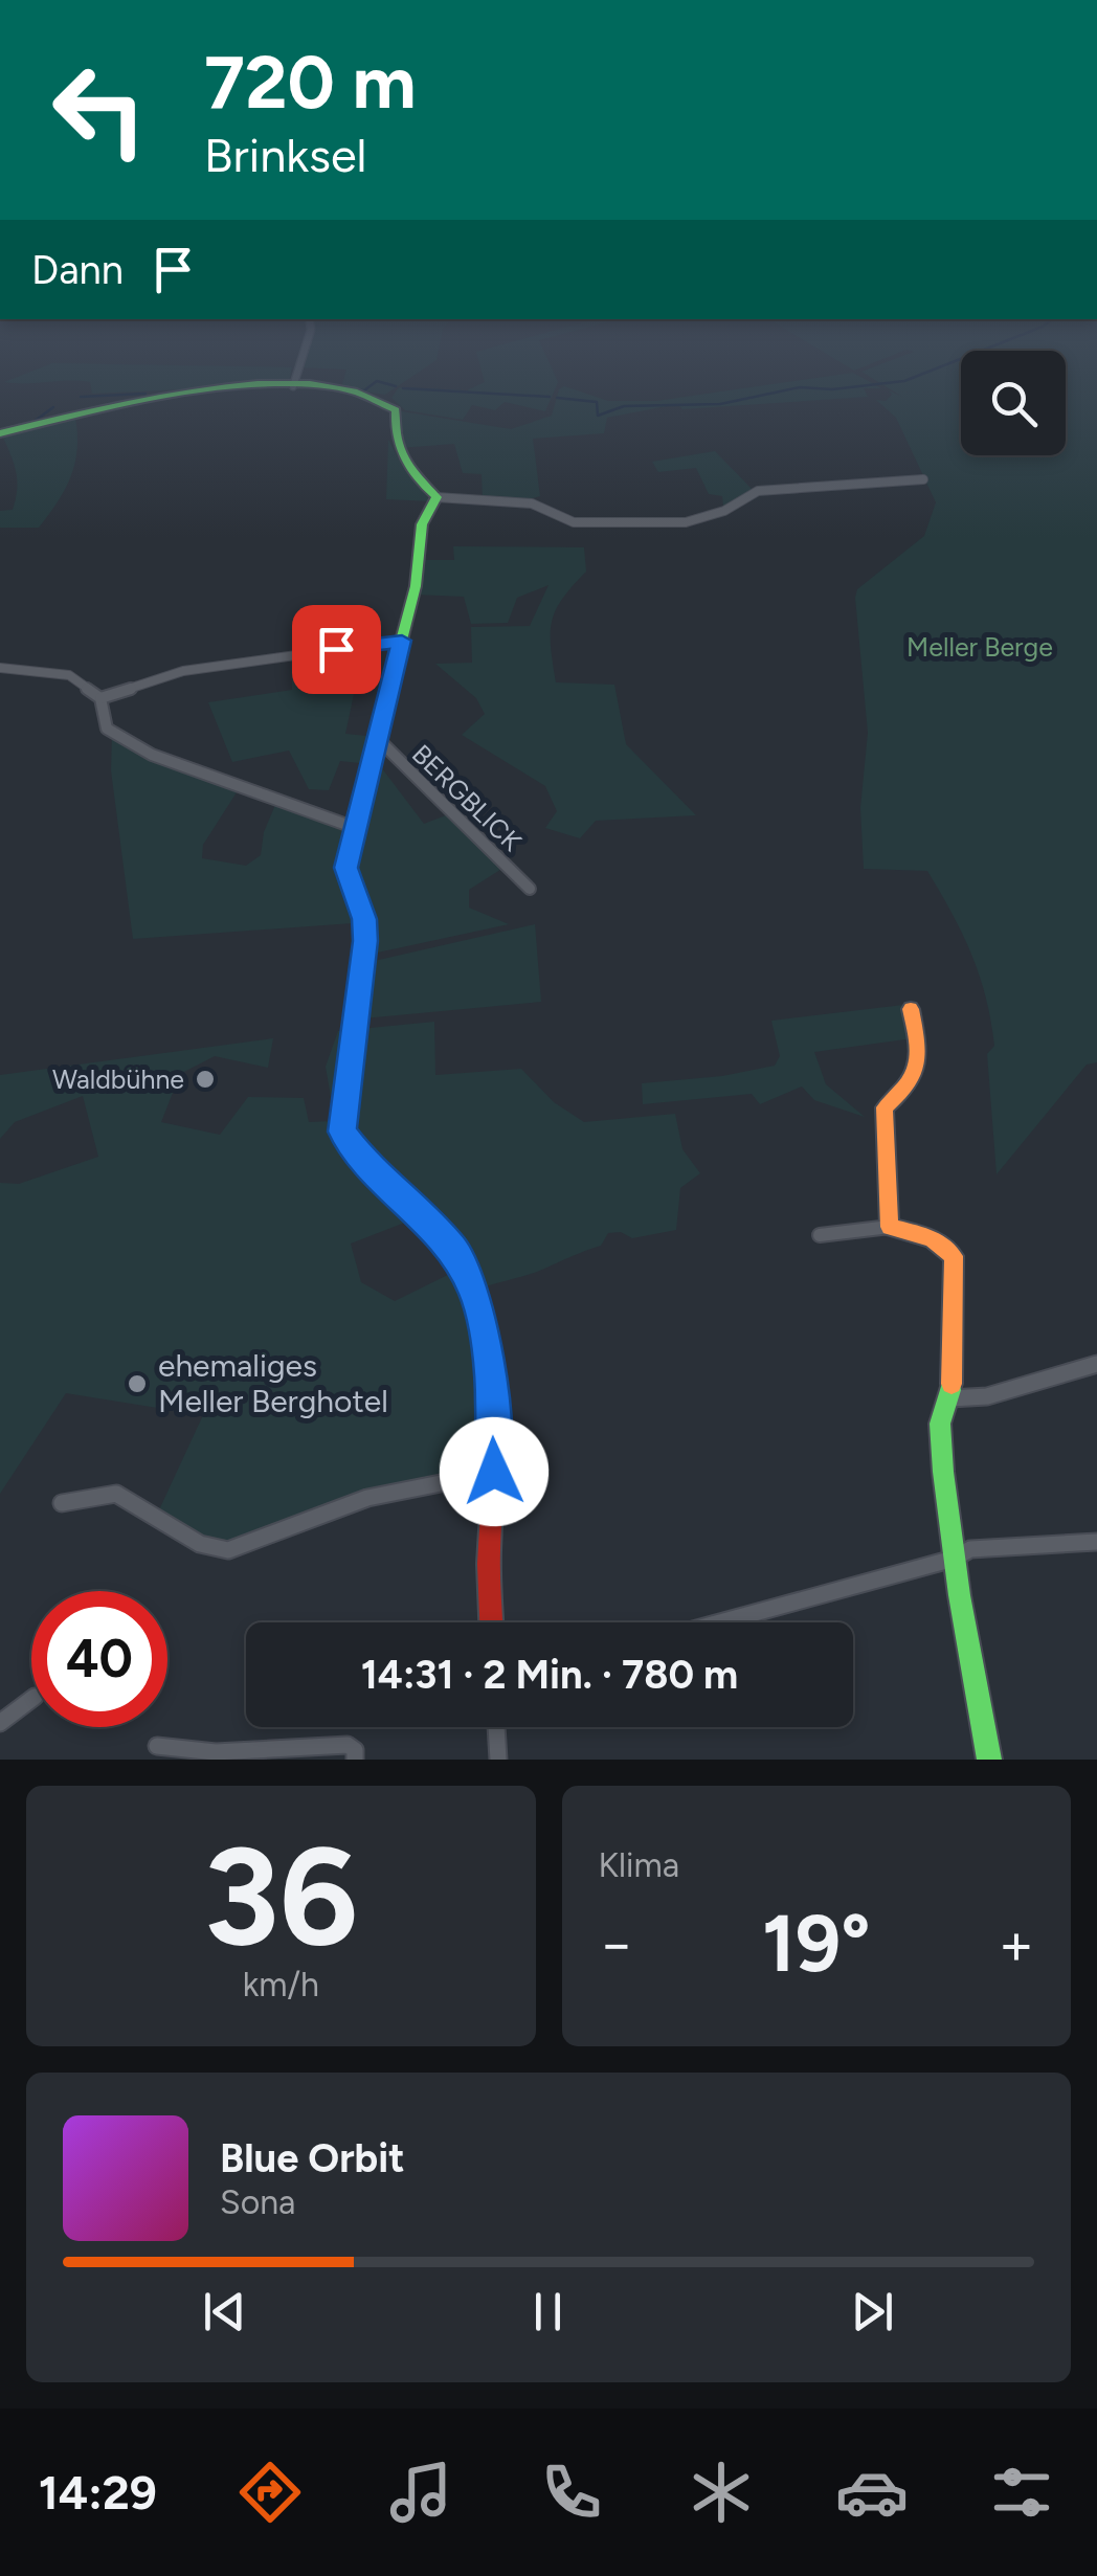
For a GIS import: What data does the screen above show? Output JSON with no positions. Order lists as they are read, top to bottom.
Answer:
{
  "streets": {
    "street": ["BERGBLICK"]
  },
  "parks": ["Meller Berge"],
  "places": ["Waldbühne", "ehemaliges Meller Berghotel"],
  "page": {
    "turn": ["720 m", "Brinksel"],
    "then": "Dann",
    "limit": "40",
    "trip": "14:31 · 2 Min. · 780 m",
    "tile": [
      ["36", "km/h"],
      "Klima"
    ],
    "heat": ["−", "19°", "+"],
    "song": ["Blue Orbit", "Sona"],
    "tabs": "14:29"
  }
}
